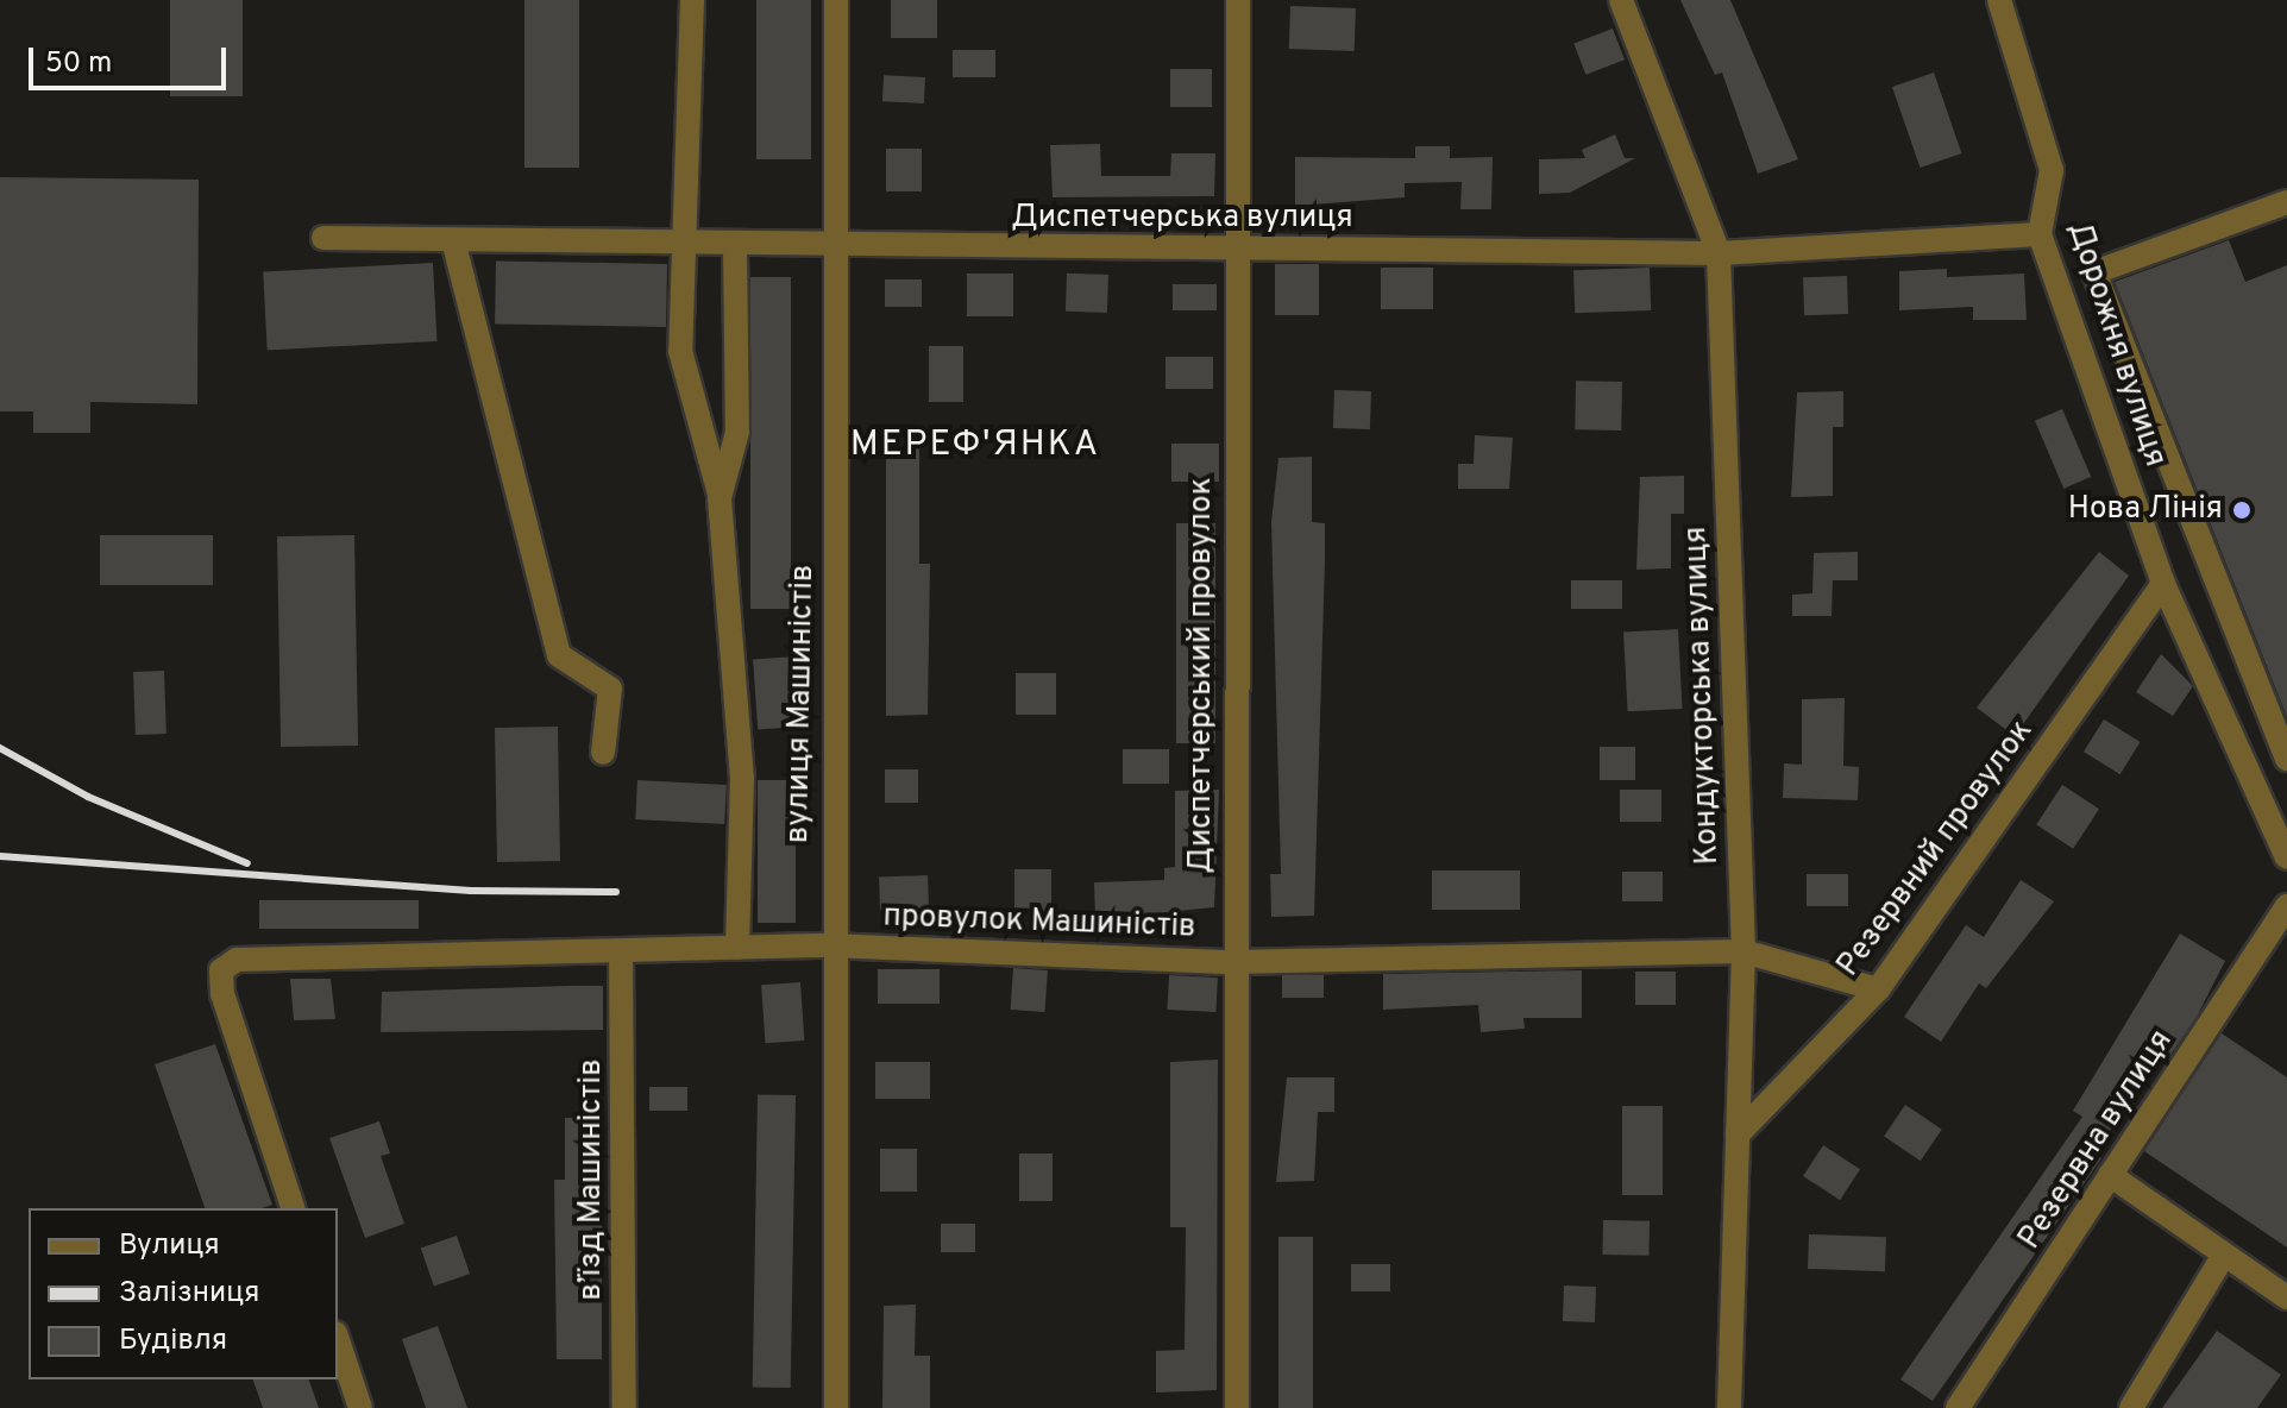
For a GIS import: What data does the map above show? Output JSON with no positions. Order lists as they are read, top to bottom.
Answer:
{
  "streets": {
    "street": [
      "Диспетчерська вулиця",
      "Дорожня вулиця",
      "Диспетчерський провулок",
      "Кондукторська вулиця",
      "вулиця Машиністів",
      "Резервний провулок",
      "провулок Машиністів",
      "Резервна вулиця",
      "в’їзд Машиністів"
    ]
  },
  "crossings": [
    ["Диспетчерська вулиця", "Дорожня вулиця"],
    ["Диспетчерська вулиця", "Диспетчерський провулок"],
    ["Диспетчерська вулиця", "Кондукторська вулиця"],
    ["Диспетчерська вулиця", "вулиця Машиністів"],
    ["Дорожня вулиця", "Резервний провулок"],
    ["Диспетчерський провулок", "провулок Машиністів"],
    ["Кондукторська вулиця", "Резервний провулок"],
    ["Кондукторська вулиця", "провулок Машиністів"],
    ["вулиця Машиністів", "провулок Машиністів"],
    ["Резервний провулок", "провулок Машиністів"],
    ["провулок Машиністів", "в’їзд Машиністів"]
  ],
  "districts": ["МЕРЕФ'ЯНКА"],
  "places": ["Нова Лінія"],
  "legend": ["Вулиця", "Залізниця", "Будівля"],
  "scale_bar": "50 m"
}
